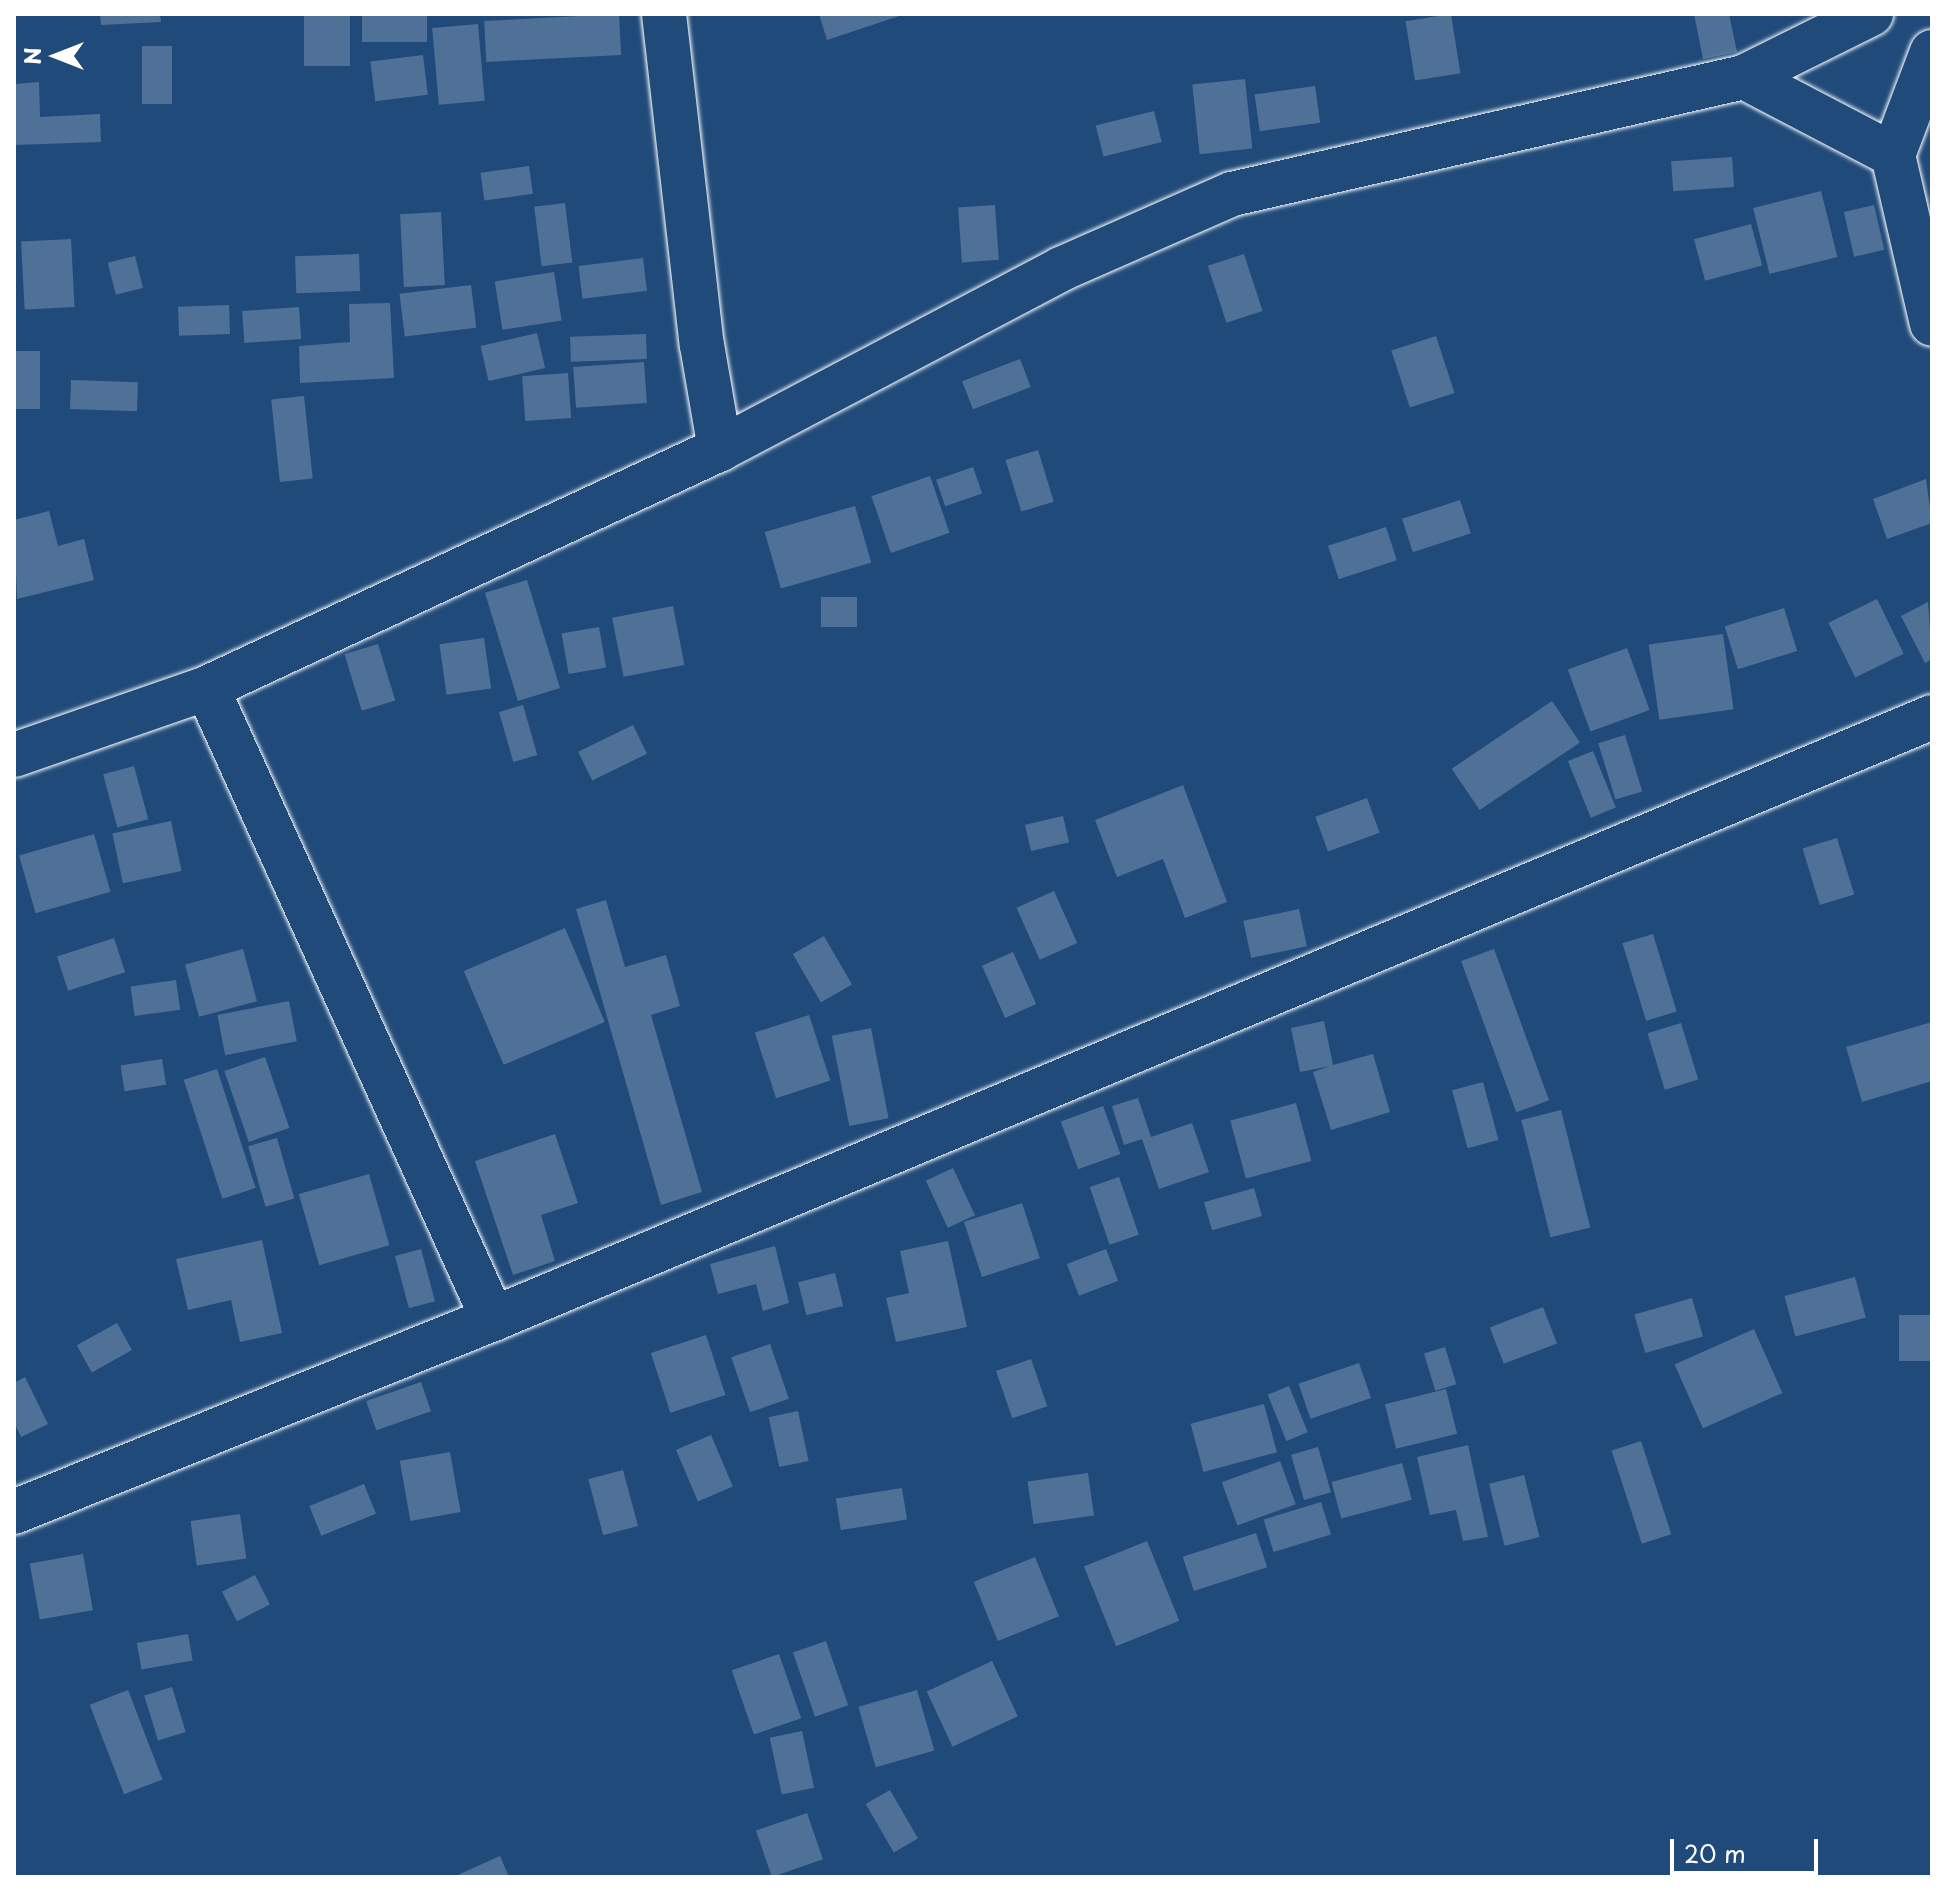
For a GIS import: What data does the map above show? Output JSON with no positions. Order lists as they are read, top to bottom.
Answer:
{
  "scale_bar": "20 m",
  "north": "left"
}
